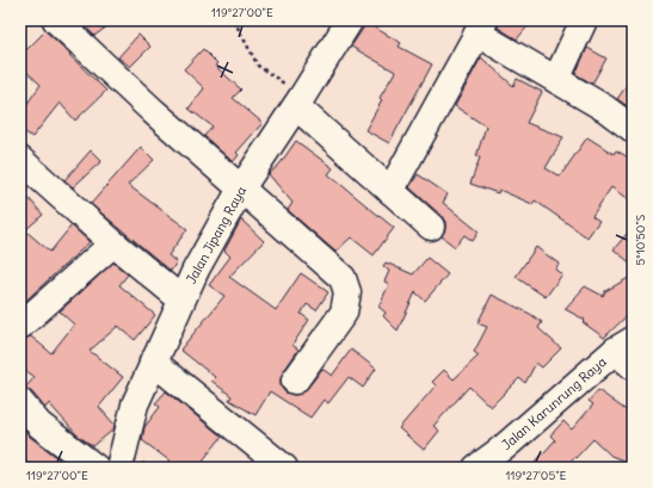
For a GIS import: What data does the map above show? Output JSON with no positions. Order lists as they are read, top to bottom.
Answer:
{
  "streets": {
    "street": ["Jalan Jipang Raya", "Jalan Karunrung Raya"]
  },
  "coordinates": ["119°27'00\"E", "5°10'50\"S", "119°27'05\"E"]
}
